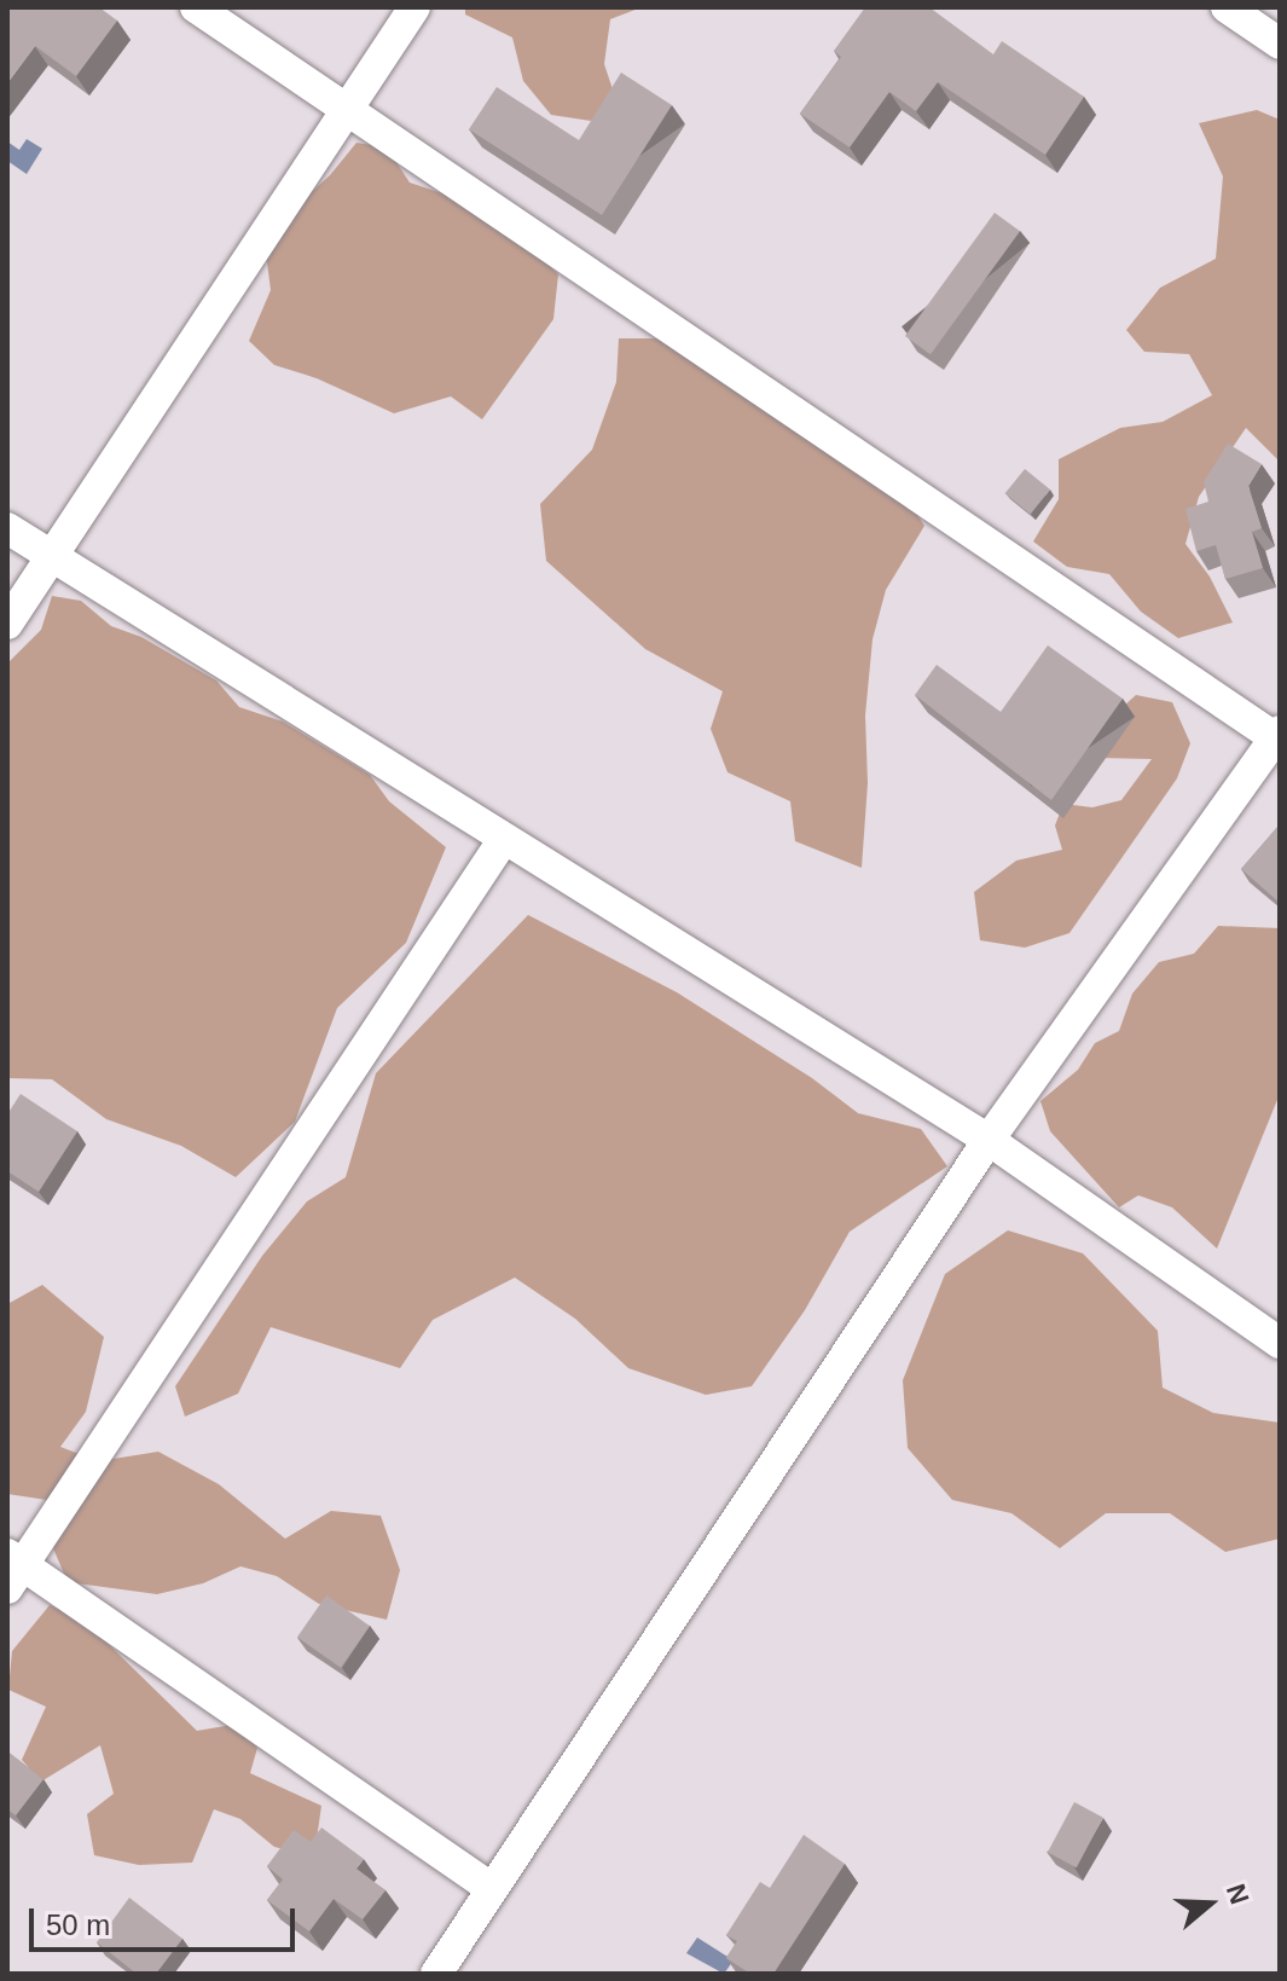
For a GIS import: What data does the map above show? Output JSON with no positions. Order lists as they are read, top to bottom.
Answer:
{
  "scale_bar": "50 m",
  "north": "right"
}
